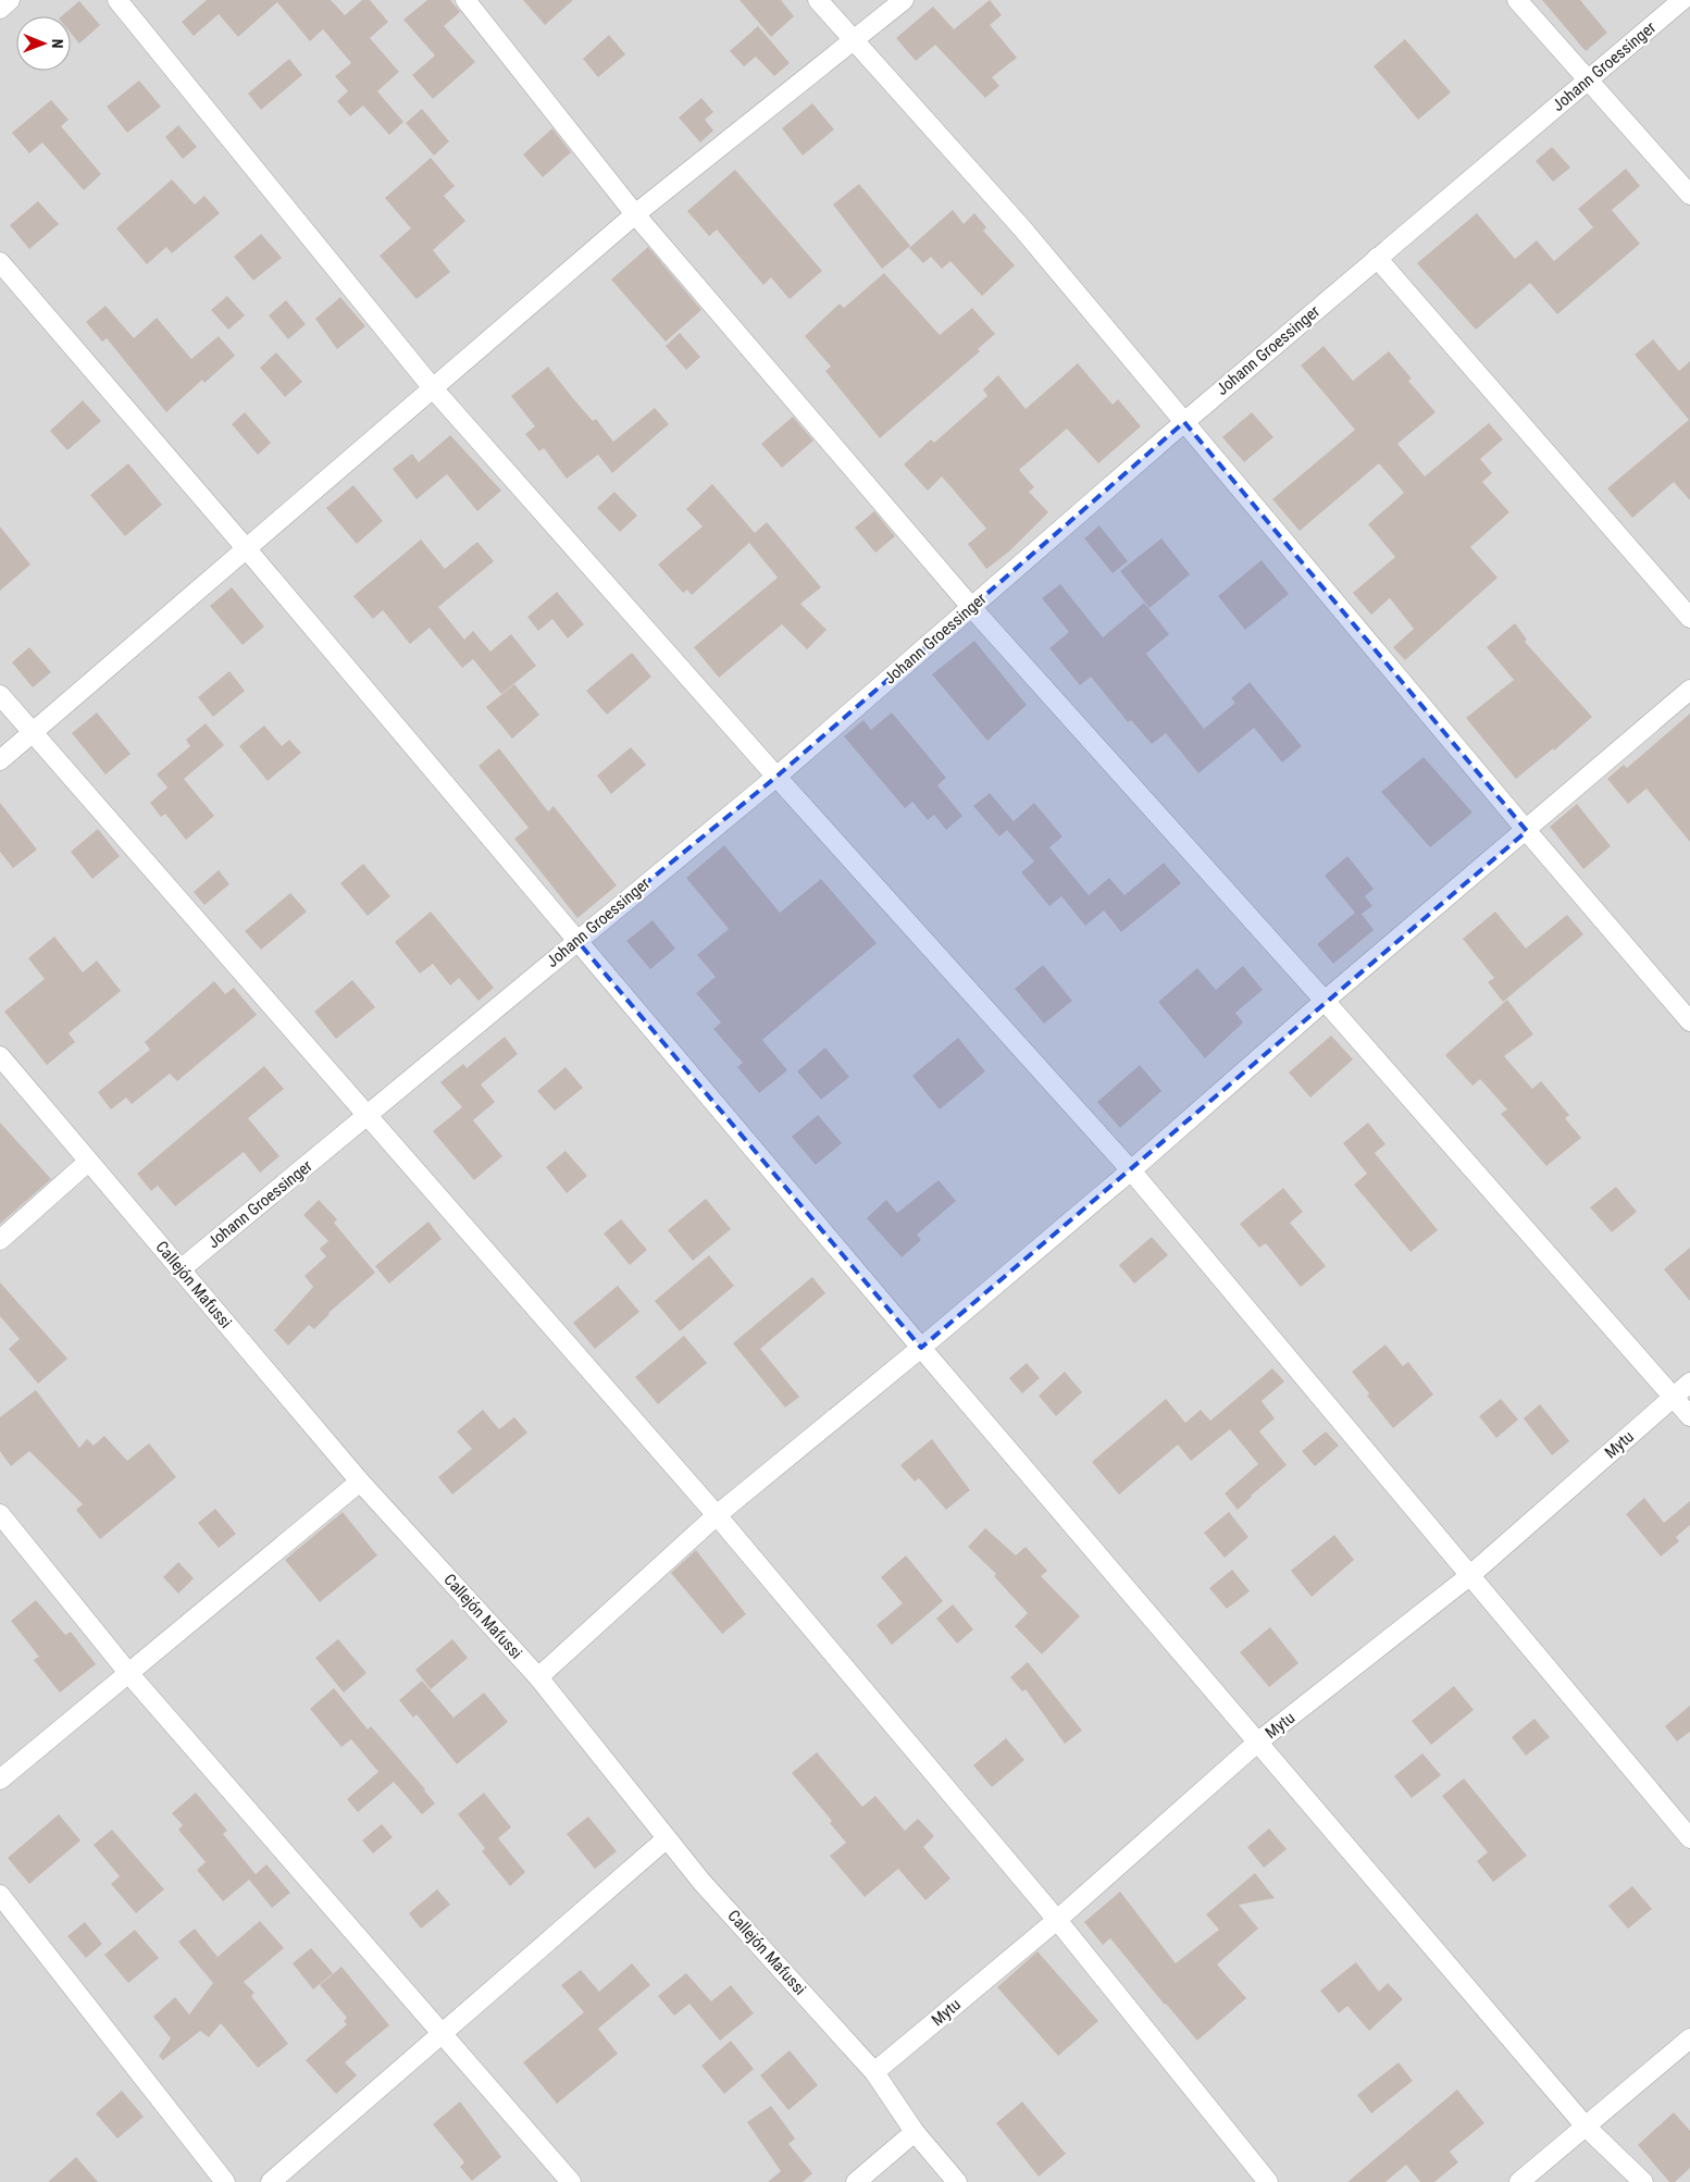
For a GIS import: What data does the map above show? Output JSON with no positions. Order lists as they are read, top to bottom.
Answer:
{
  "streets": {
    "street": ["Johann Groessinger", "Callejón Mafussi", "Mytu"]
  },
  "crossings": [
    ["Johann Groessinger", "Callejón Mafussi"],
    ["Callejón Mafussi", "Mytu"]
  ],
  "north": "right"
}
